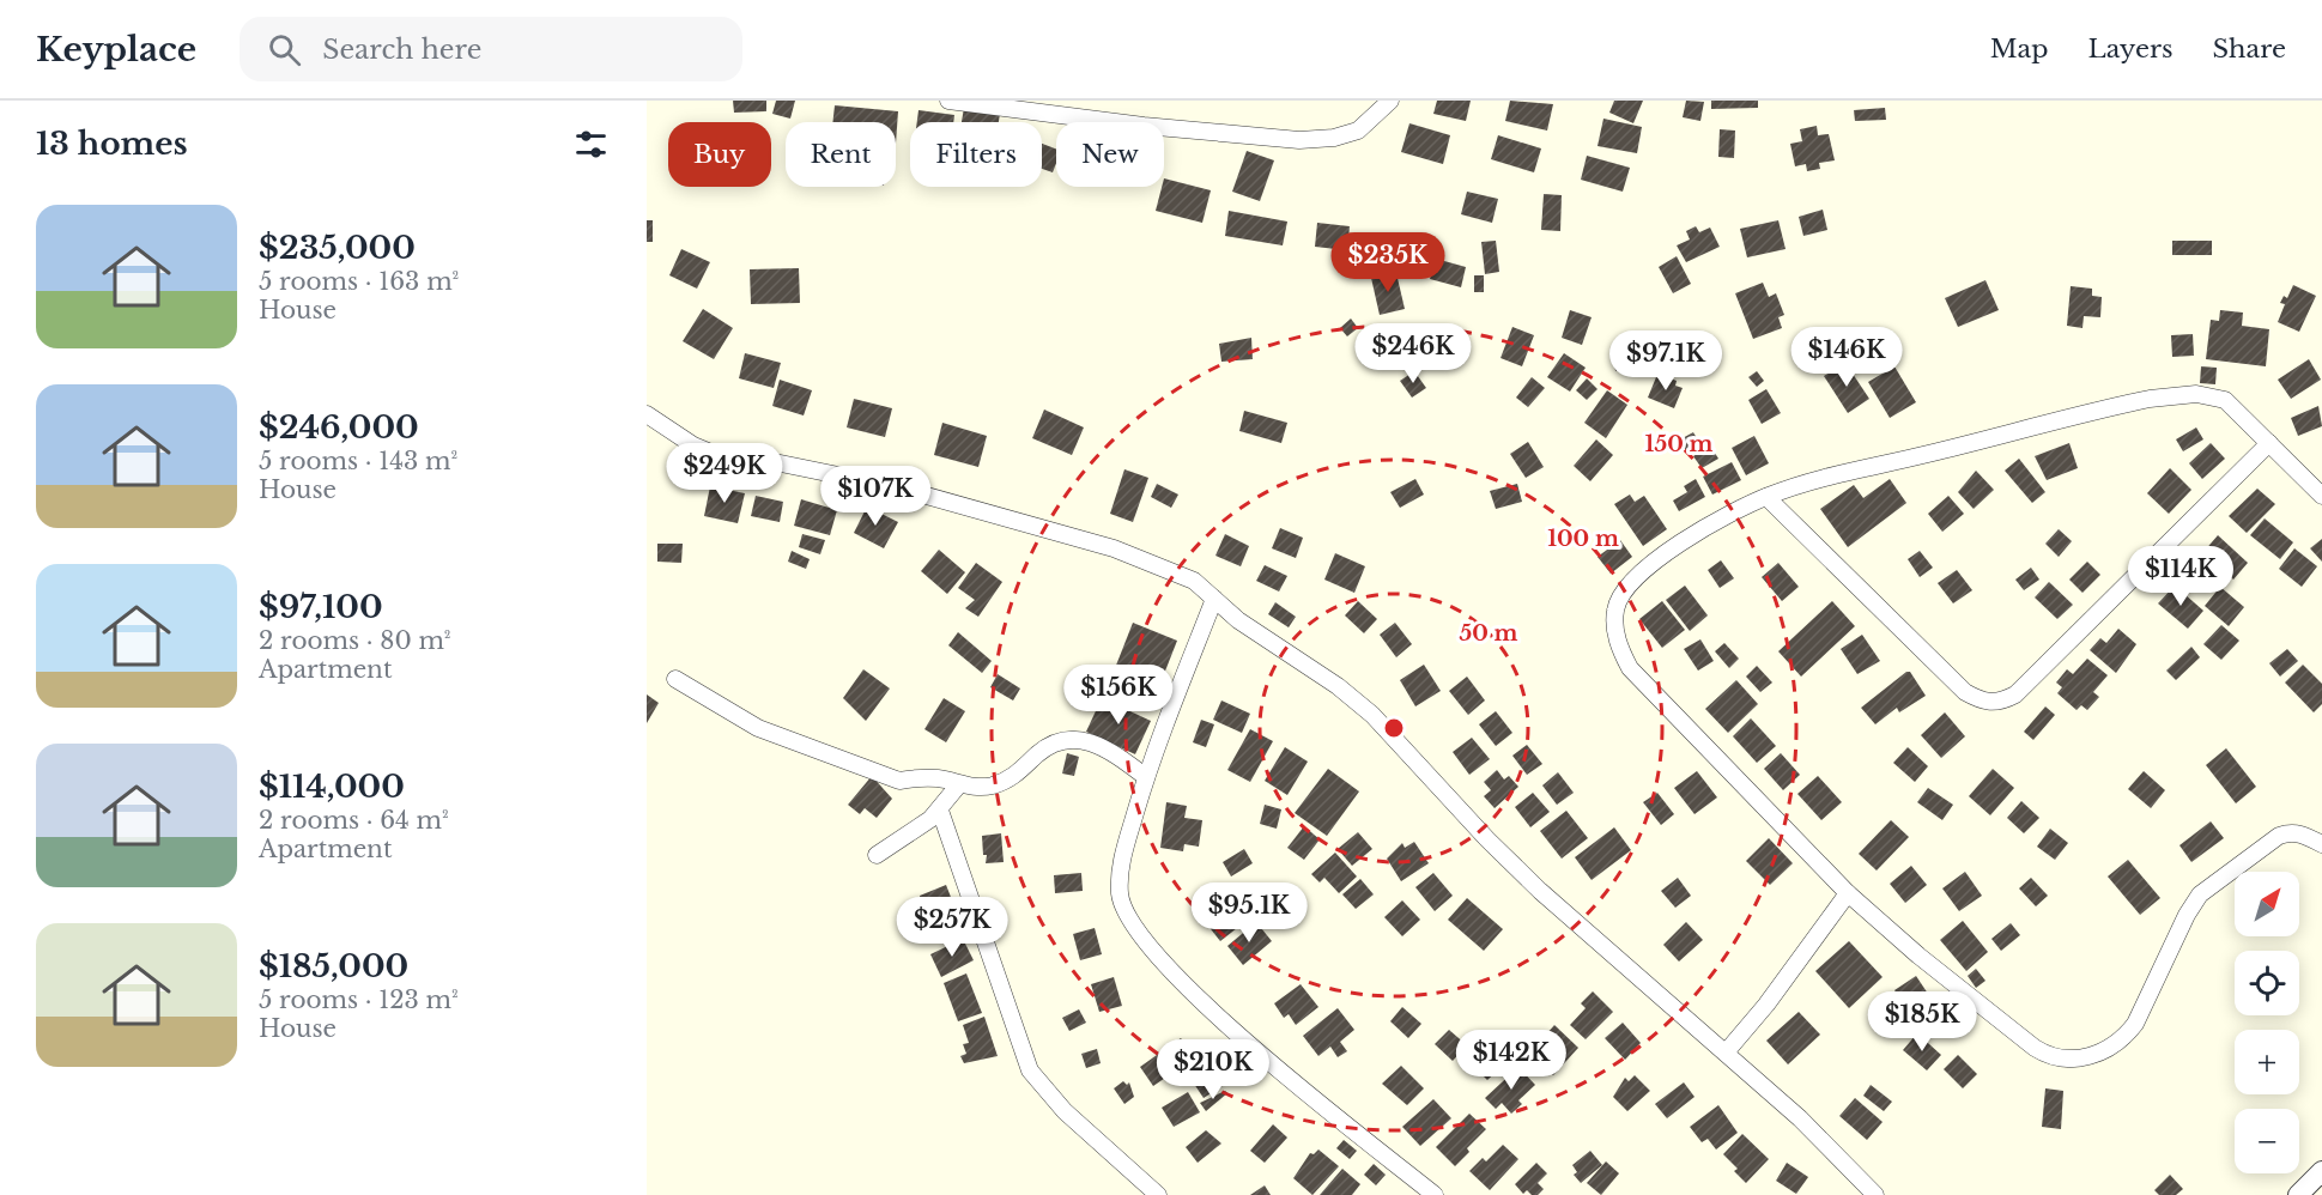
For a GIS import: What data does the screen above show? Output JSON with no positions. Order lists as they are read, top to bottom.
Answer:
{
  "north": "top right",
  "page": {
    "header": "Keyplace",
    "search": "Search here",
    "nav": ["Map", "Layers", "Share"],
    "heading": "13 homes",
    "chip": [
      "Buy",
      "Rent",
      "Filters",
      "New"
    ],
    "list": [
      {
        "name": "$235,000",
        "note": "5 rooms · 163 m² · House"
      },
      {
        "name": "$246,000",
        "note": "5 rooms · 143 m² · House"
      },
      {
        "name": "$97,100",
        "note": "2 rooms · 80 m² · Apartment"
      },
      {
        "name": "$114,000",
        "note": "2 rooms · 64 m² · Apartment"
      },
      {
        "name": "$185,000",
        "note": "5 rooms · 123 m² · House"
      }
    ],
    "price": [
      "$235K",
      "$246K",
      "$146K",
      "$97.1K",
      "$249K",
      "$107K",
      "$114K",
      "$156K",
      "$95.1K",
      "$257K",
      "$185K",
      "$142K",
      "$210K"
    ],
    "map_buttons": ["+", "−"]
  },
  "rings": ["150 m", "100 m", "50 m"]
}
